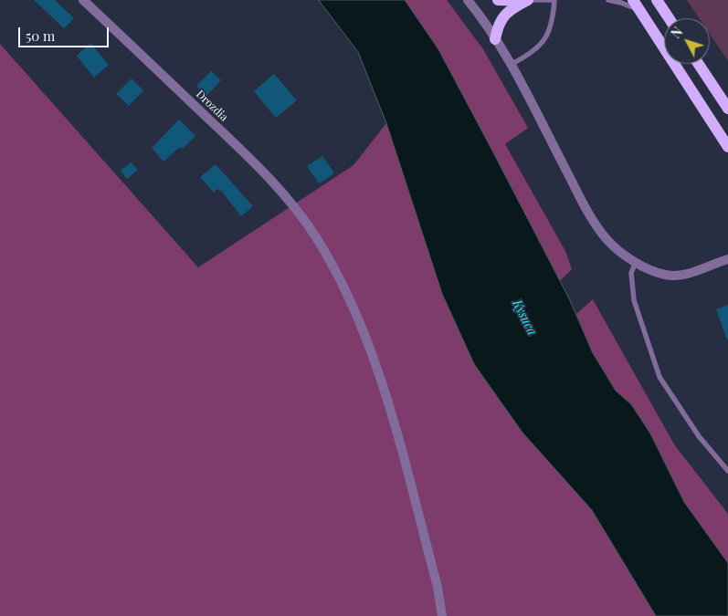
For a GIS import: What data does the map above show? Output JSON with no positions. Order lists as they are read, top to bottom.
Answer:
{
  "streets": {
    "street": ["Drozdia"]
  },
  "water": ["Kysuca"],
  "scale_bar": "50 m",
  "north": "top left"
}
